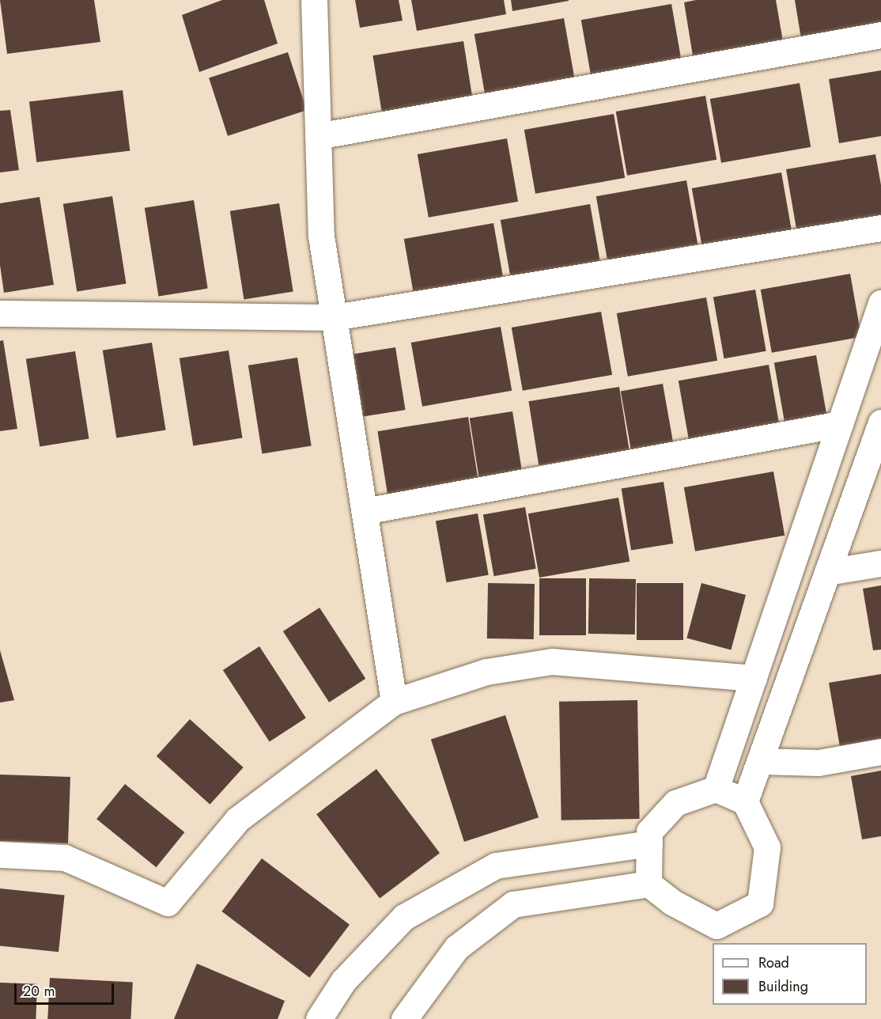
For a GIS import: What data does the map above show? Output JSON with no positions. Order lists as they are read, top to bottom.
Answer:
{
  "legend": ["Road", "Building"],
  "scale_bar": "20 m"
}
